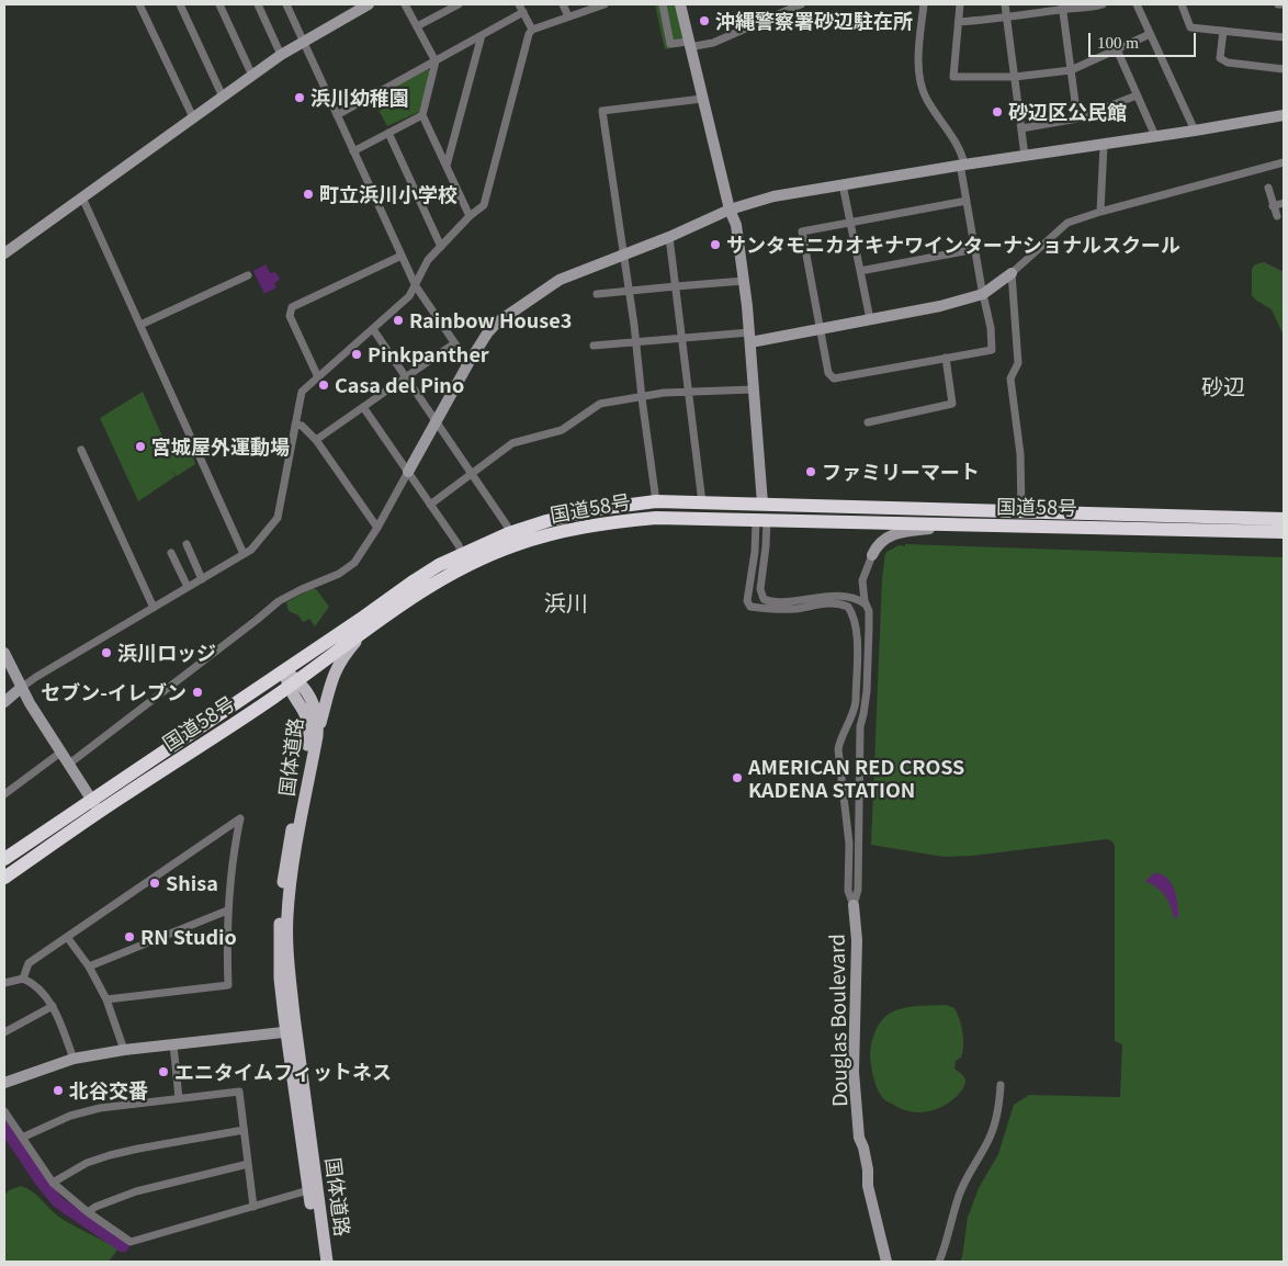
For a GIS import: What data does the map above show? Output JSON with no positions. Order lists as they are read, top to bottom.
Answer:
{
  "streets": {
    "highway": ["国道58号"],
    "main road": ["国体道路"],
    "street": ["Douglas Boulevard"]
  },
  "crossings": [
    ["国道58号", "国体道路"]
  ],
  "districts": ["砂辺", "浜川"],
  "places": [
    "沖縄警察署砂辺駐在所",
    "浜川幼稚園",
    "砂辺区公民館",
    "町立浜川小学校",
    "サンタモニカオキナワインターナショナルスクール",
    "Rainbow House3",
    "Pinkpanther",
    "Casa del Pino",
    "宮城屋外運動場",
    "ファミリーマート",
    "浜川ロッジ",
    "セブン-イレブン",
    "AMERICAN RED CROSS KADENA STATION",
    "Shisa",
    "RN Studio",
    "エニタイムフィットネス",
    "北谷交番"
  ],
  "scale_bar": "100 m"
}
